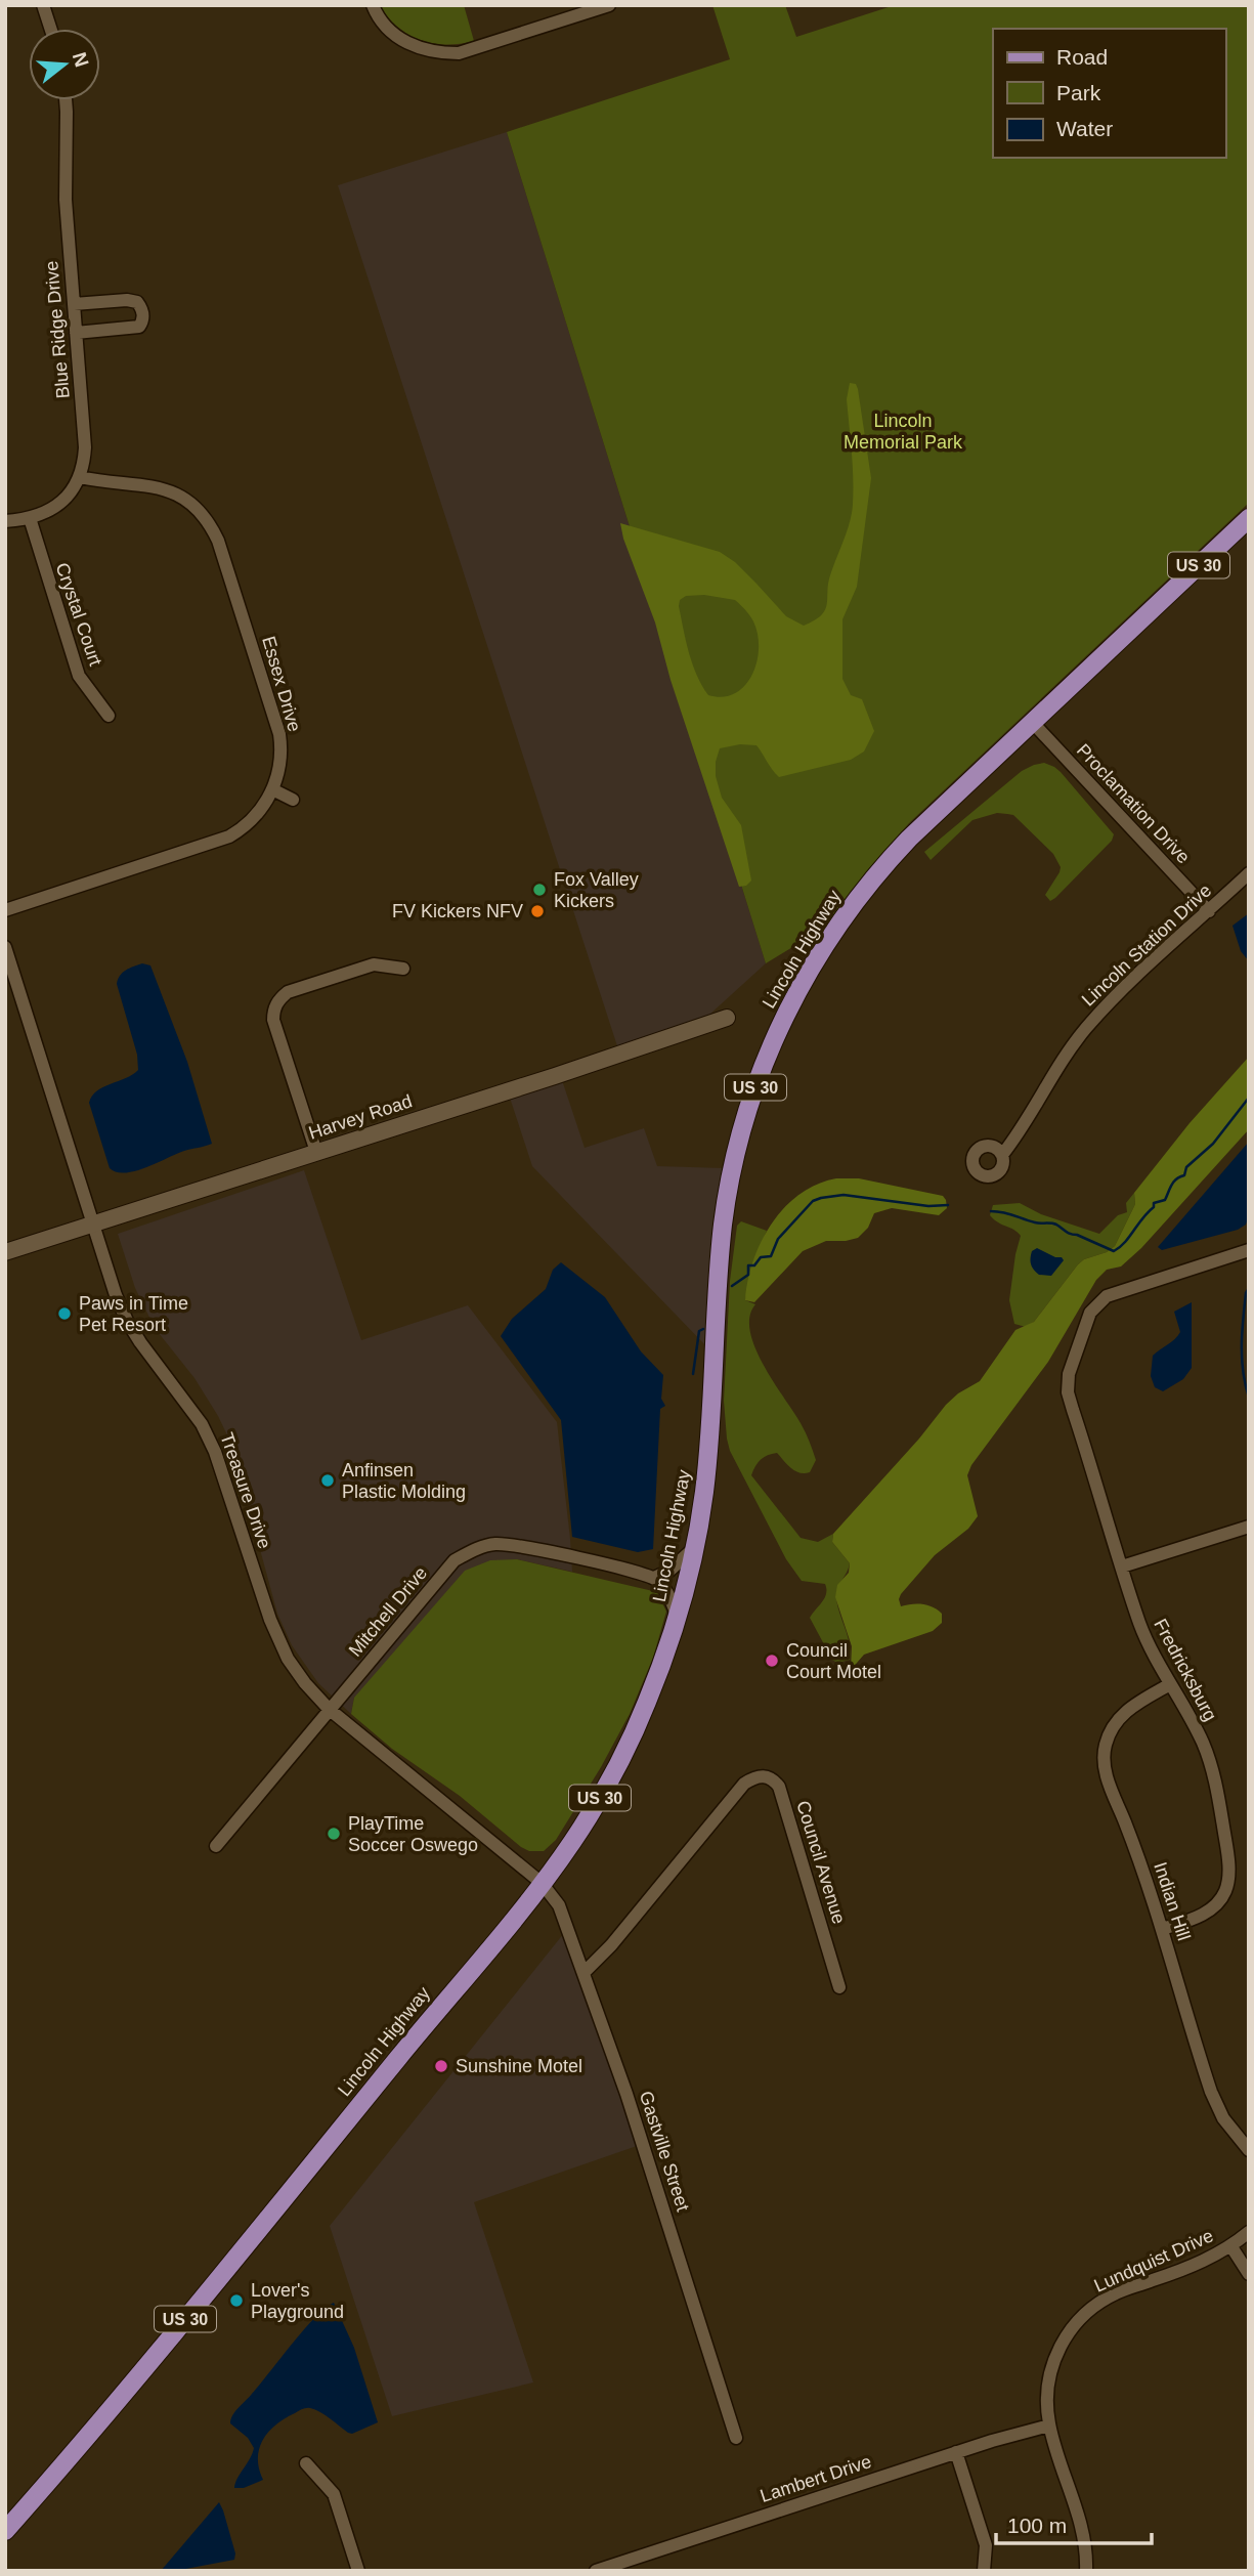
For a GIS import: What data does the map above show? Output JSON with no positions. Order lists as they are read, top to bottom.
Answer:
{
  "streets": {
    "main road": ["US 30", "Lincoln Highway"],
    "street": [
      "Blue Ridge Drive",
      "Crystal Court",
      "Essex Drive",
      "Proclamation Drive",
      "Lincoln Station Drive",
      "Harvey Road",
      "Treasure Drive",
      "Mitchell Drive",
      "Fredricksburg",
      "Council Avenue",
      "Indian Hill",
      "Gastville Street",
      "Lundquist Drive",
      "Lambert Drive"
    ]
  },
  "crossings": [
    ["Blue Ridge Drive", "Essex Drive"],
    ["Proclamation Drive", "Lincoln Station Drive"],
    ["Proclamation Drive", "Lincoln Highway"],
    ["Lincoln Highway", "Treasure Drive"],
    ["Lincoln Highway", "Gastville Street"],
    ["Harvey Road", "Treasure Drive"],
    ["Treasure Drive", "Mitchell Drive"],
    ["Treasure Drive", "Gastville Street"],
    ["Fredricksburg", "Indian Hill"],
    ["Council Avenue", "Gastville Street"],
    ["Lundquist Drive", "Lambert Drive"]
  ],
  "parks": ["Lincoln Memorial Park"],
  "places": [
    "Fox Valley Kickers",
    "FV Kickers NFV",
    "Paws in Time Pet Resort",
    "Anfinsen Plastic Molding",
    "Council Court Motel",
    "PlayTime Soccer Oswego",
    "Sunshine Motel",
    "Lover's Playground"
  ],
  "legend": ["Road", "Park", "Water"],
  "scale_bar": "100 m",
  "north": "right"
}
